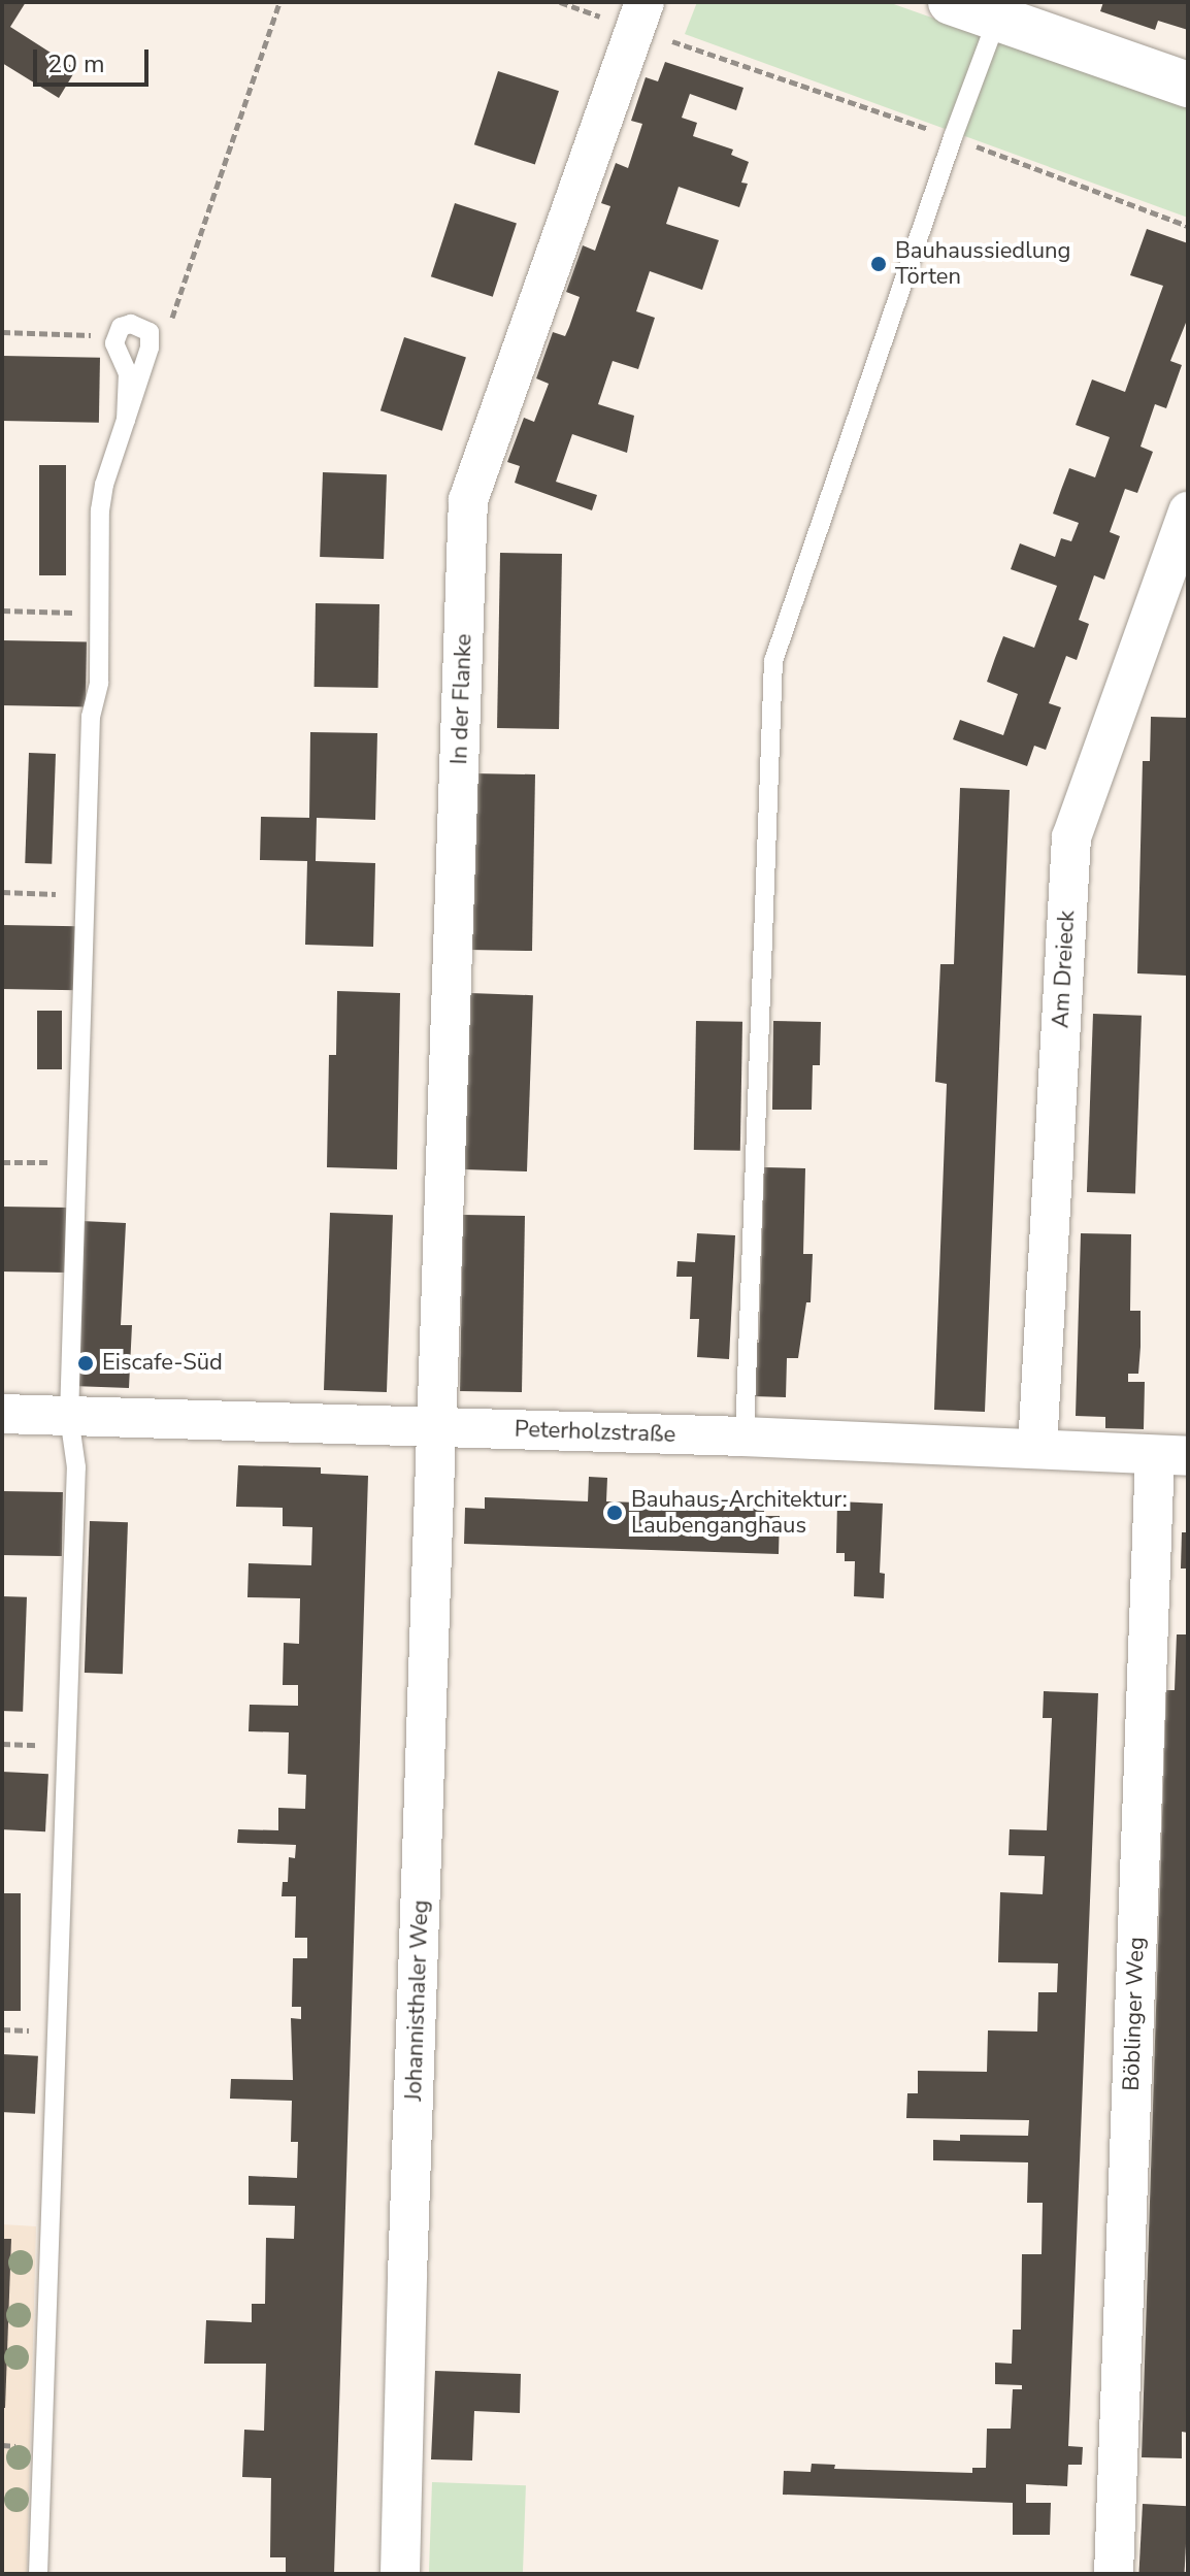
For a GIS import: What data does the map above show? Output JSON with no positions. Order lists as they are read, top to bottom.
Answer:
{
  "streets": {
    "street": [
      "In der Flanke",
      "Am Dreieck",
      "Peterholzstraße",
      "Johannisthaler Weg",
      "Böblinger Weg"
    ]
  },
  "crossings": [
    ["In der Flanke", "Peterholzstraße"],
    ["In der Flanke", "Johannisthaler Weg"],
    ["Am Dreieck", "Peterholzstraße"],
    ["Peterholzstraße", "Johannisthaler Weg"],
    ["Peterholzstraße", "Böblinger Weg"]
  ],
  "places": ["Bauhaussiedlung Törten", "Eiscafe-Süd", "Bauhaus-Architektur: Laubenganghaus"],
  "scale_bar": "20 m"
}
